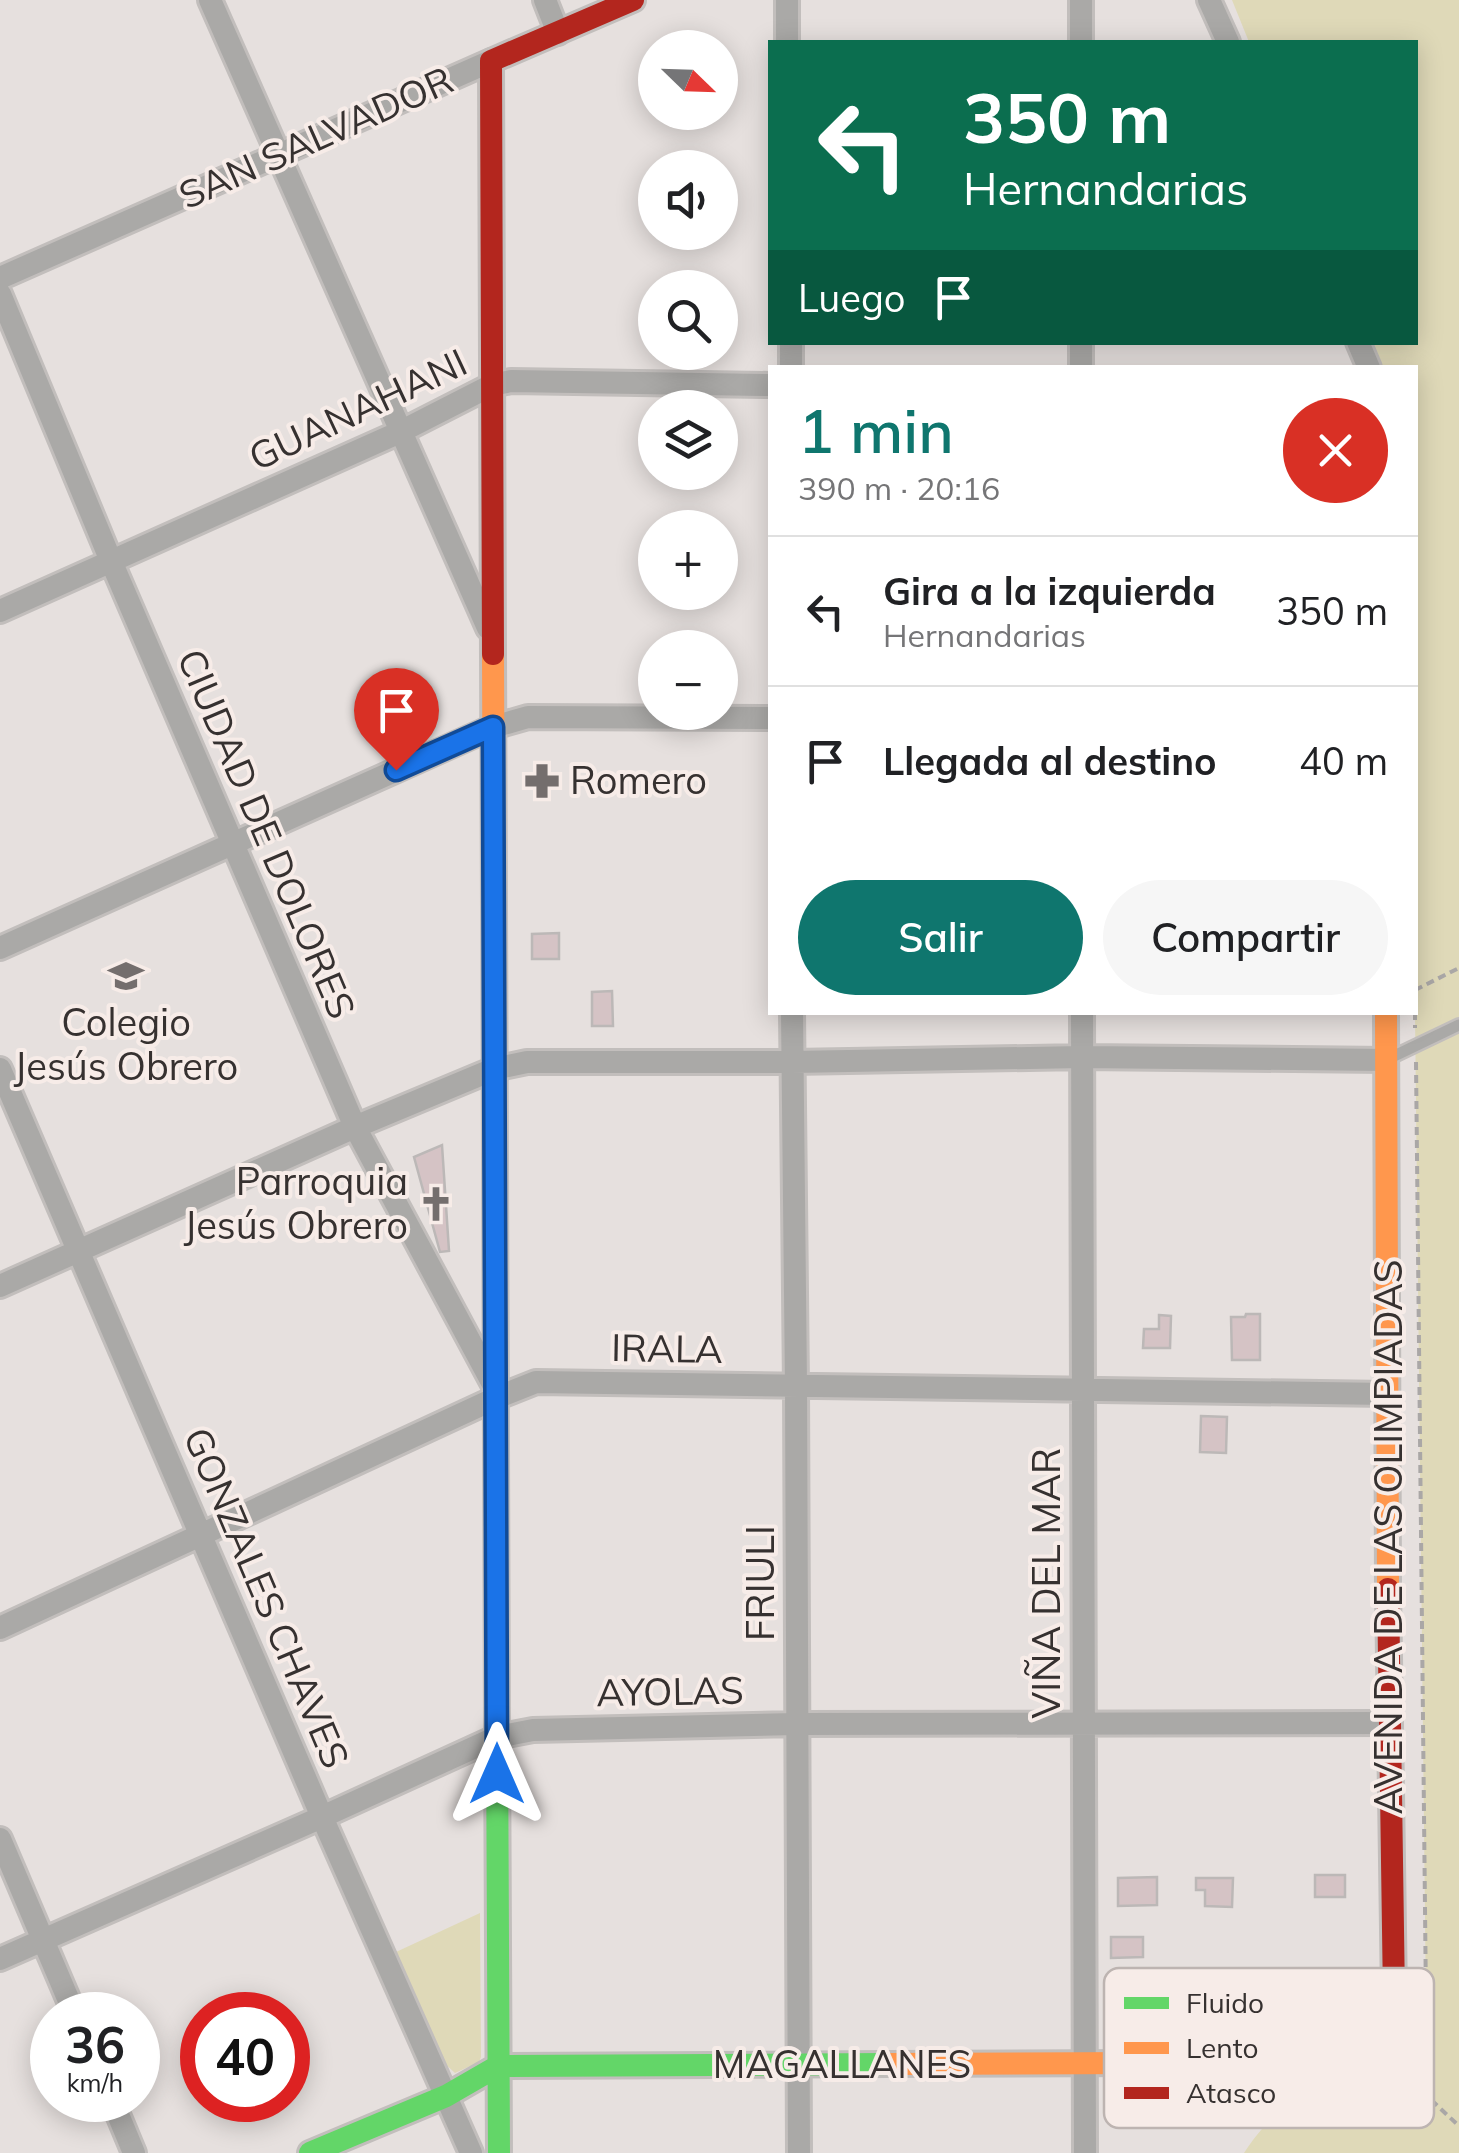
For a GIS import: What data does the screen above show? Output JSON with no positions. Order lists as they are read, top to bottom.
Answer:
{
  "streets": {
    "street": [
      "SAN SALVADOR",
      "GUANAHANI",
      "CIUDAD DE DOLORES",
      "IRALA",
      "AVENIDA DE LAS OLIMPIADAS",
      "FRIULI",
      "VIÑA DEL MAR",
      "GONZALES CHAVES",
      "AYOLAS",
      "MAGALLANES"
    ]
  },
  "crossings": [
    ["GUANAHANI", "CIUDAD DE DOLORES"],
    ["CIUDAD DE DOLORES", "IRALA"],
    ["IRALA", "AVENIDA DE LAS OLIMPIADAS"],
    ["IRALA", "FRIULI"],
    ["IRALA", "VIÑA DEL MAR"],
    ["IRALA", "GONZALES CHAVES"],
    ["AVENIDA DE LAS OLIMPIADAS", "AYOLAS"],
    ["FRIULI", "AYOLAS"],
    ["FRIULI", "MAGALLANES"],
    ["VIÑA DEL MAR", "AYOLAS"],
    ["VIÑA DEL MAR", "MAGALLANES"],
    ["GONZALES CHAVES", "AYOLAS"],
    ["GONZALES CHAVES", "MAGALLANES"]
  ],
  "places": {
    "pharmacy": ["Romero"],
    "school or university": ["Colegio Jesús Obrero"],
    "church": ["Parroquia Jesús Obrero"]
  },
  "legend": ["Fluido", "Lento", "Atasco"],
  "north": "bottom right",
  "page": {
    "map_buttons": ["+", "−"],
    "turn": ["350 m", "Hernandarias"],
    "then": "Luego",
    "heading": ["1 min", "390 m · 20:16"],
    "list": [
      {
        "name": "Gira a la izquierda",
        "note": "Hernandarias",
        "value": "350 m"
      },
      {
        "name": "Llegada al destino",
        "value": "40 m"
      }
    ],
    "buttons": ["Salir", "Compartir"],
    "speed": "36 km/h",
    "limit": "40"
  }
}
